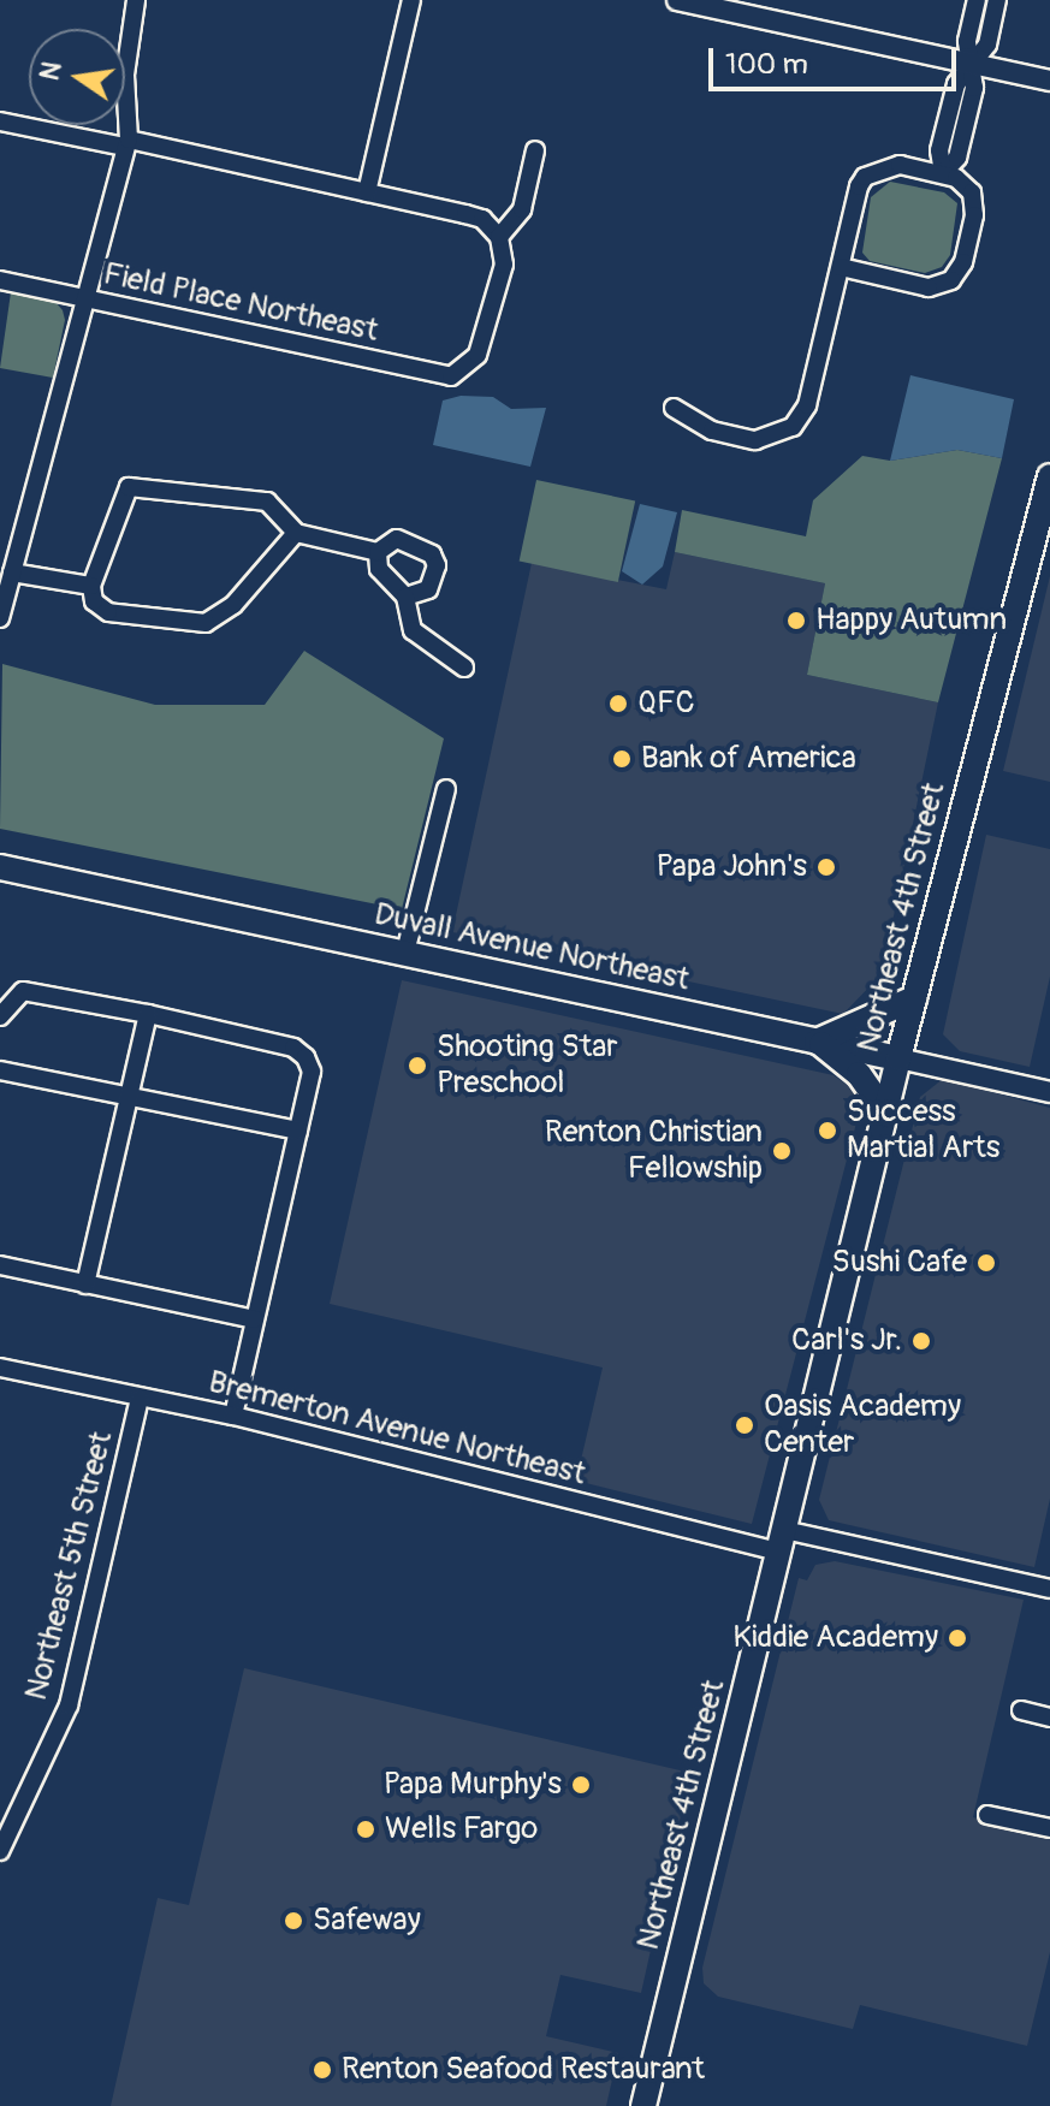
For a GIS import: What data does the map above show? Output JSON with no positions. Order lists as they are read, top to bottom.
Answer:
{
  "streets": {
    "main road": ["Northeast 4th Street", "Duvall Avenue Northeast"],
    "street": ["Field Place Northeast", "Bremerton Avenue Northeast", "Northeast 5th Street"]
  },
  "crossings": [
    ["Northeast 4th Street", "Duvall Avenue Northeast"],
    ["Northeast 4th Street", "Bremerton Avenue Northeast"],
    ["Bremerton Avenue Northeast", "Northeast 5th Street"]
  ],
  "places": [
    "Happy Autumn",
    "QFC",
    "Bank of America",
    "Papa John's",
    "Shooting Star Preschool",
    "Success Martial Arts",
    "Renton Christian Fellowship",
    "Sushi Cafe",
    "Carl's Jr.",
    "Oasis Academy Center",
    "Kiddie Academy",
    "Papa Murphy's",
    "Wells Fargo",
    "Safeway",
    "Renton Seafood Restaurant"
  ],
  "scale_bar": "100 m",
  "north": "left"
}
